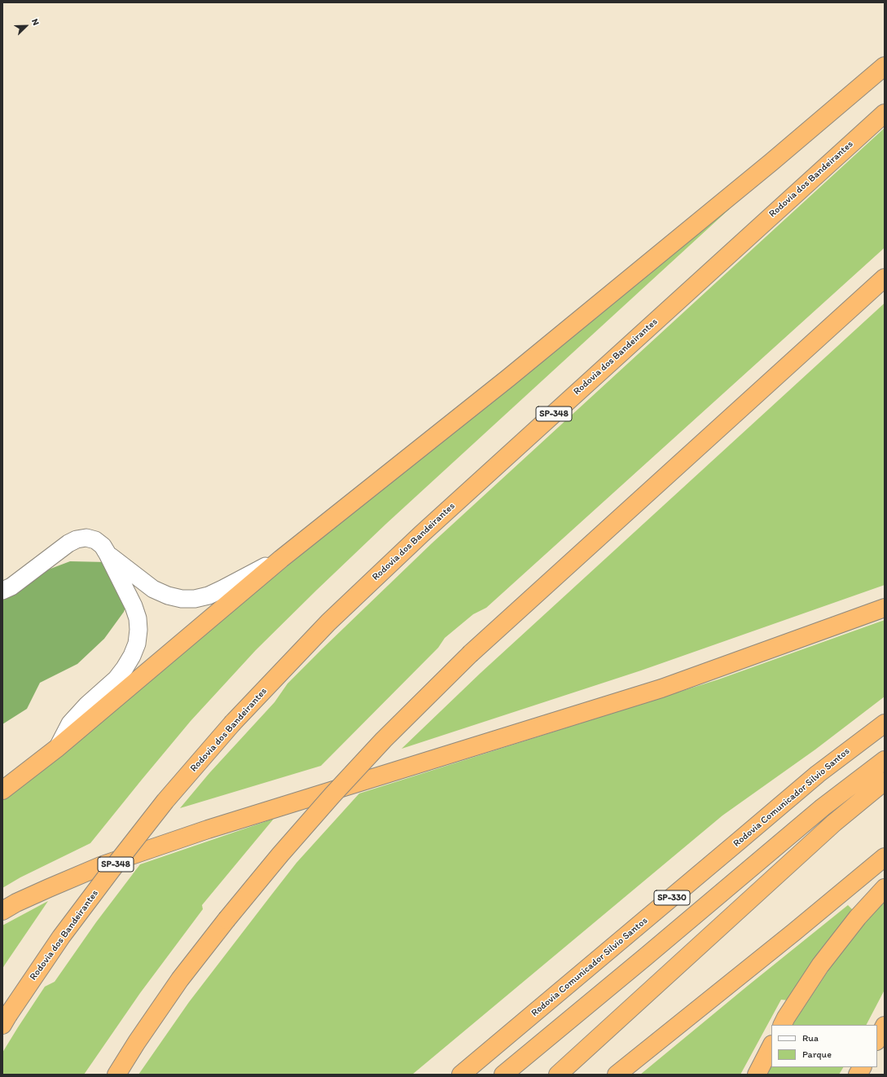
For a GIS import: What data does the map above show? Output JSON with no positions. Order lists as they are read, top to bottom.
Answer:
{
  "streets": {
    "highway": [
      "Rodovia dos Bandeirantes",
      "SP-348",
      "Rodovia Comunicador Silvio Santos",
      "SP-330"
    ]
  },
  "legend": ["Rua", "Parque"],
  "north": "top right"
}
